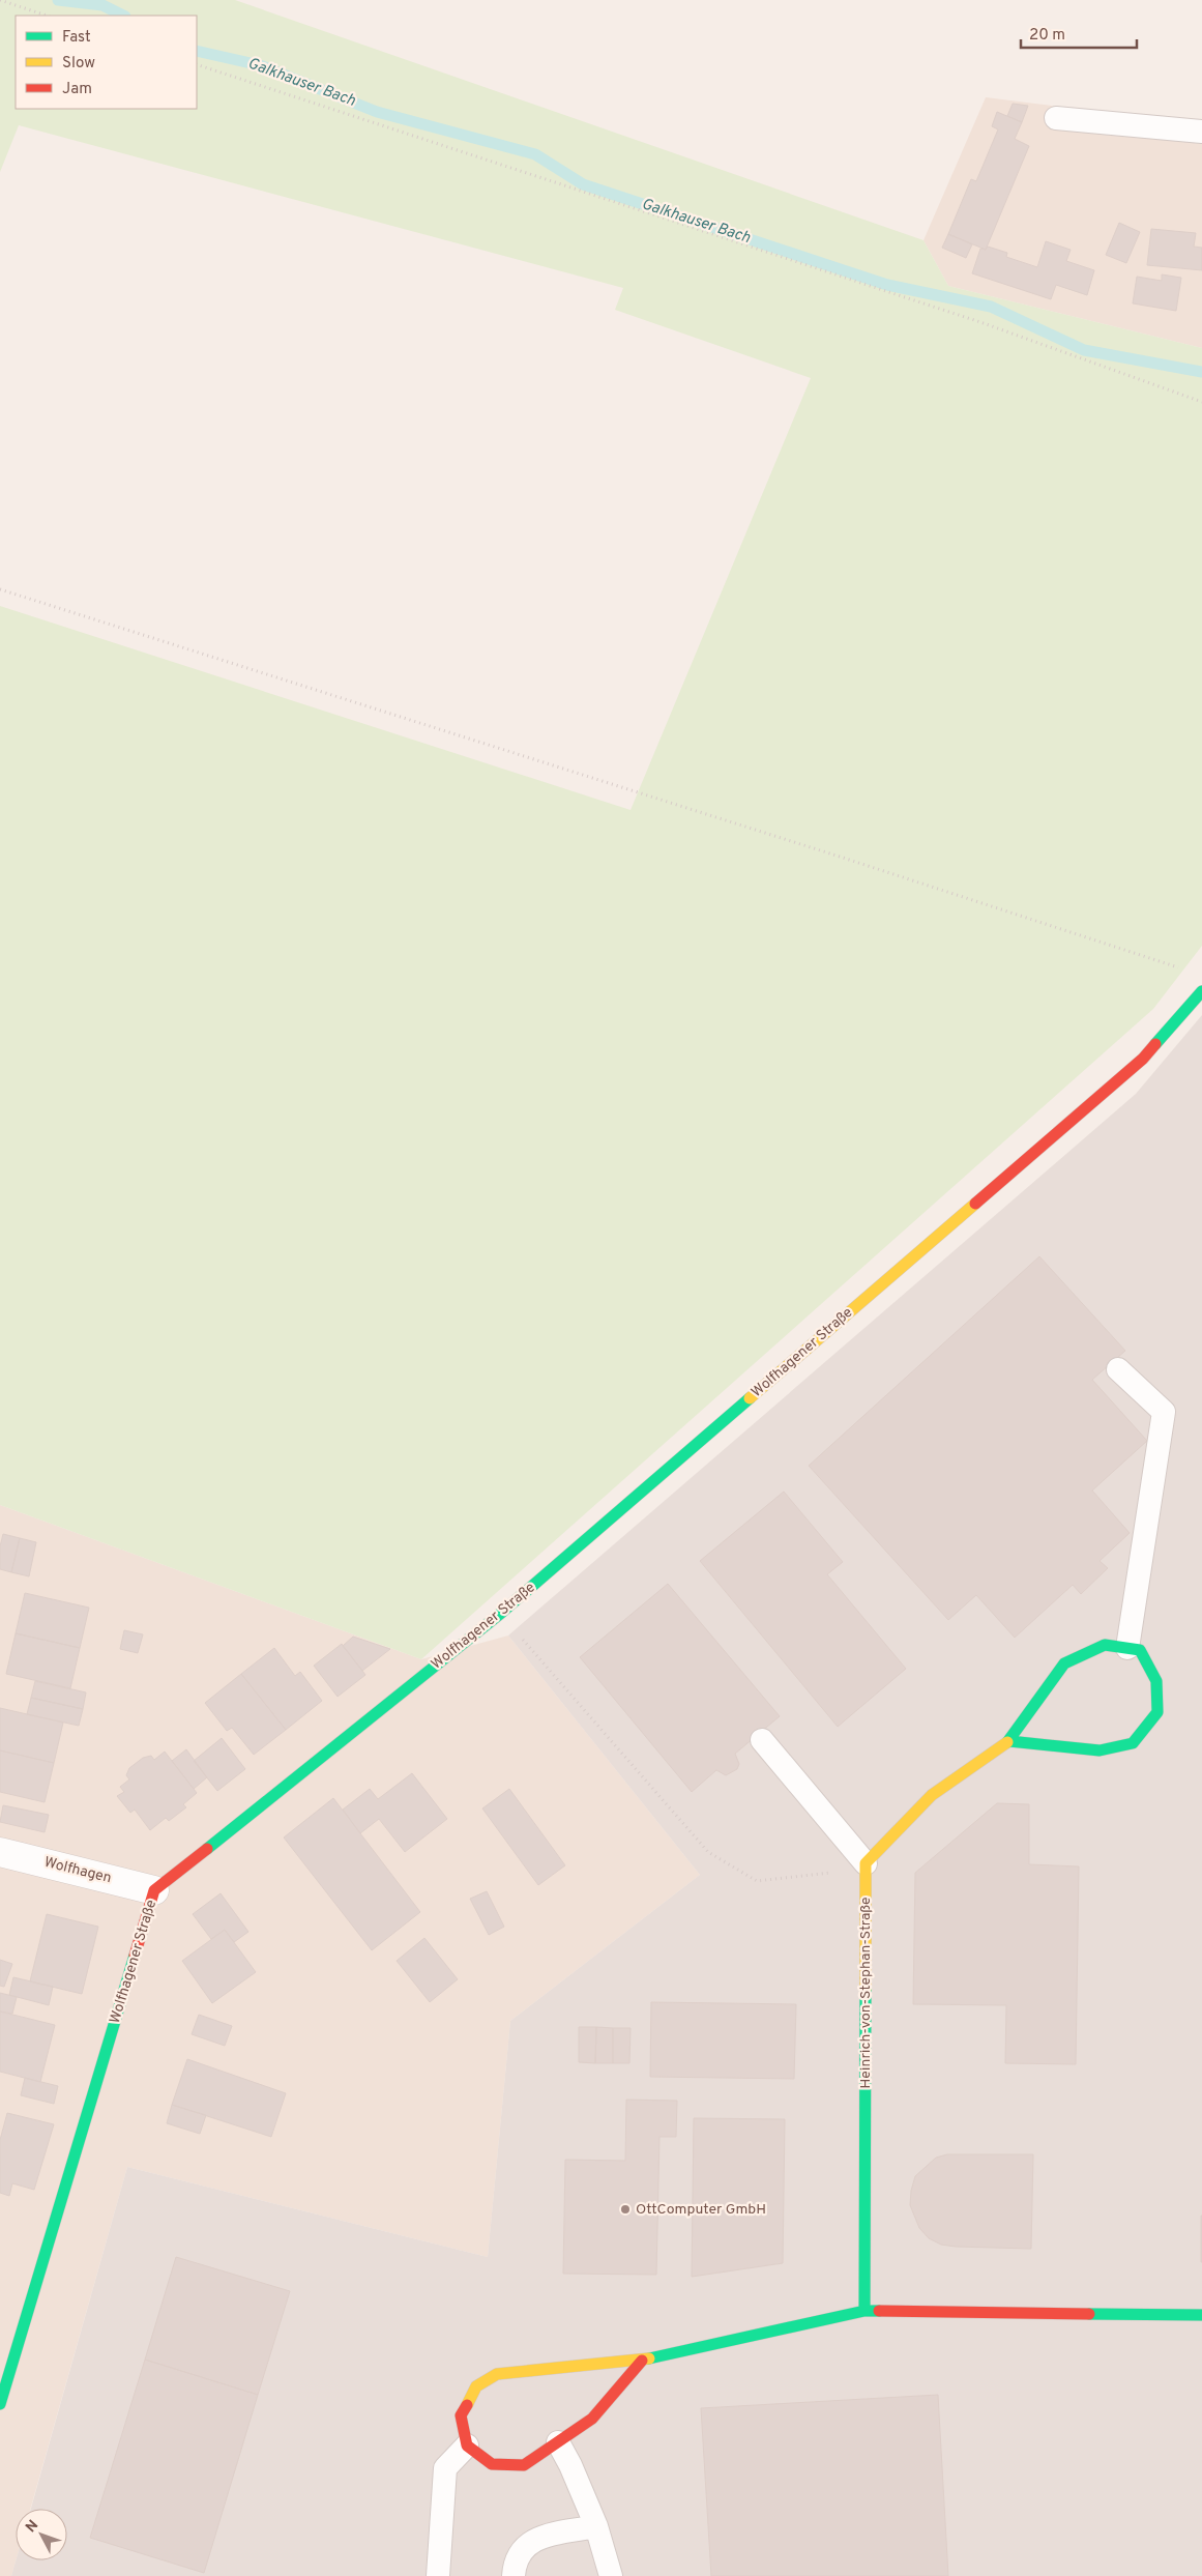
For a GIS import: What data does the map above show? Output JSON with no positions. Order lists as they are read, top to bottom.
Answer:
{
  "streets": {
    "street": ["Wolfhagener Straße", "Wolfhagen", "Heinrich-von-Stephan-Straße"]
  },
  "crossings": [
    ["Wolfhagener Straße", "Wolfhagen"]
  ],
  "water": ["Galkhauser Bach"],
  "places": ["OttComputer GmbH"],
  "legend": ["Fast", "Slow", "Jam"],
  "scale_bar": "20 m",
  "north": "top left"
}
